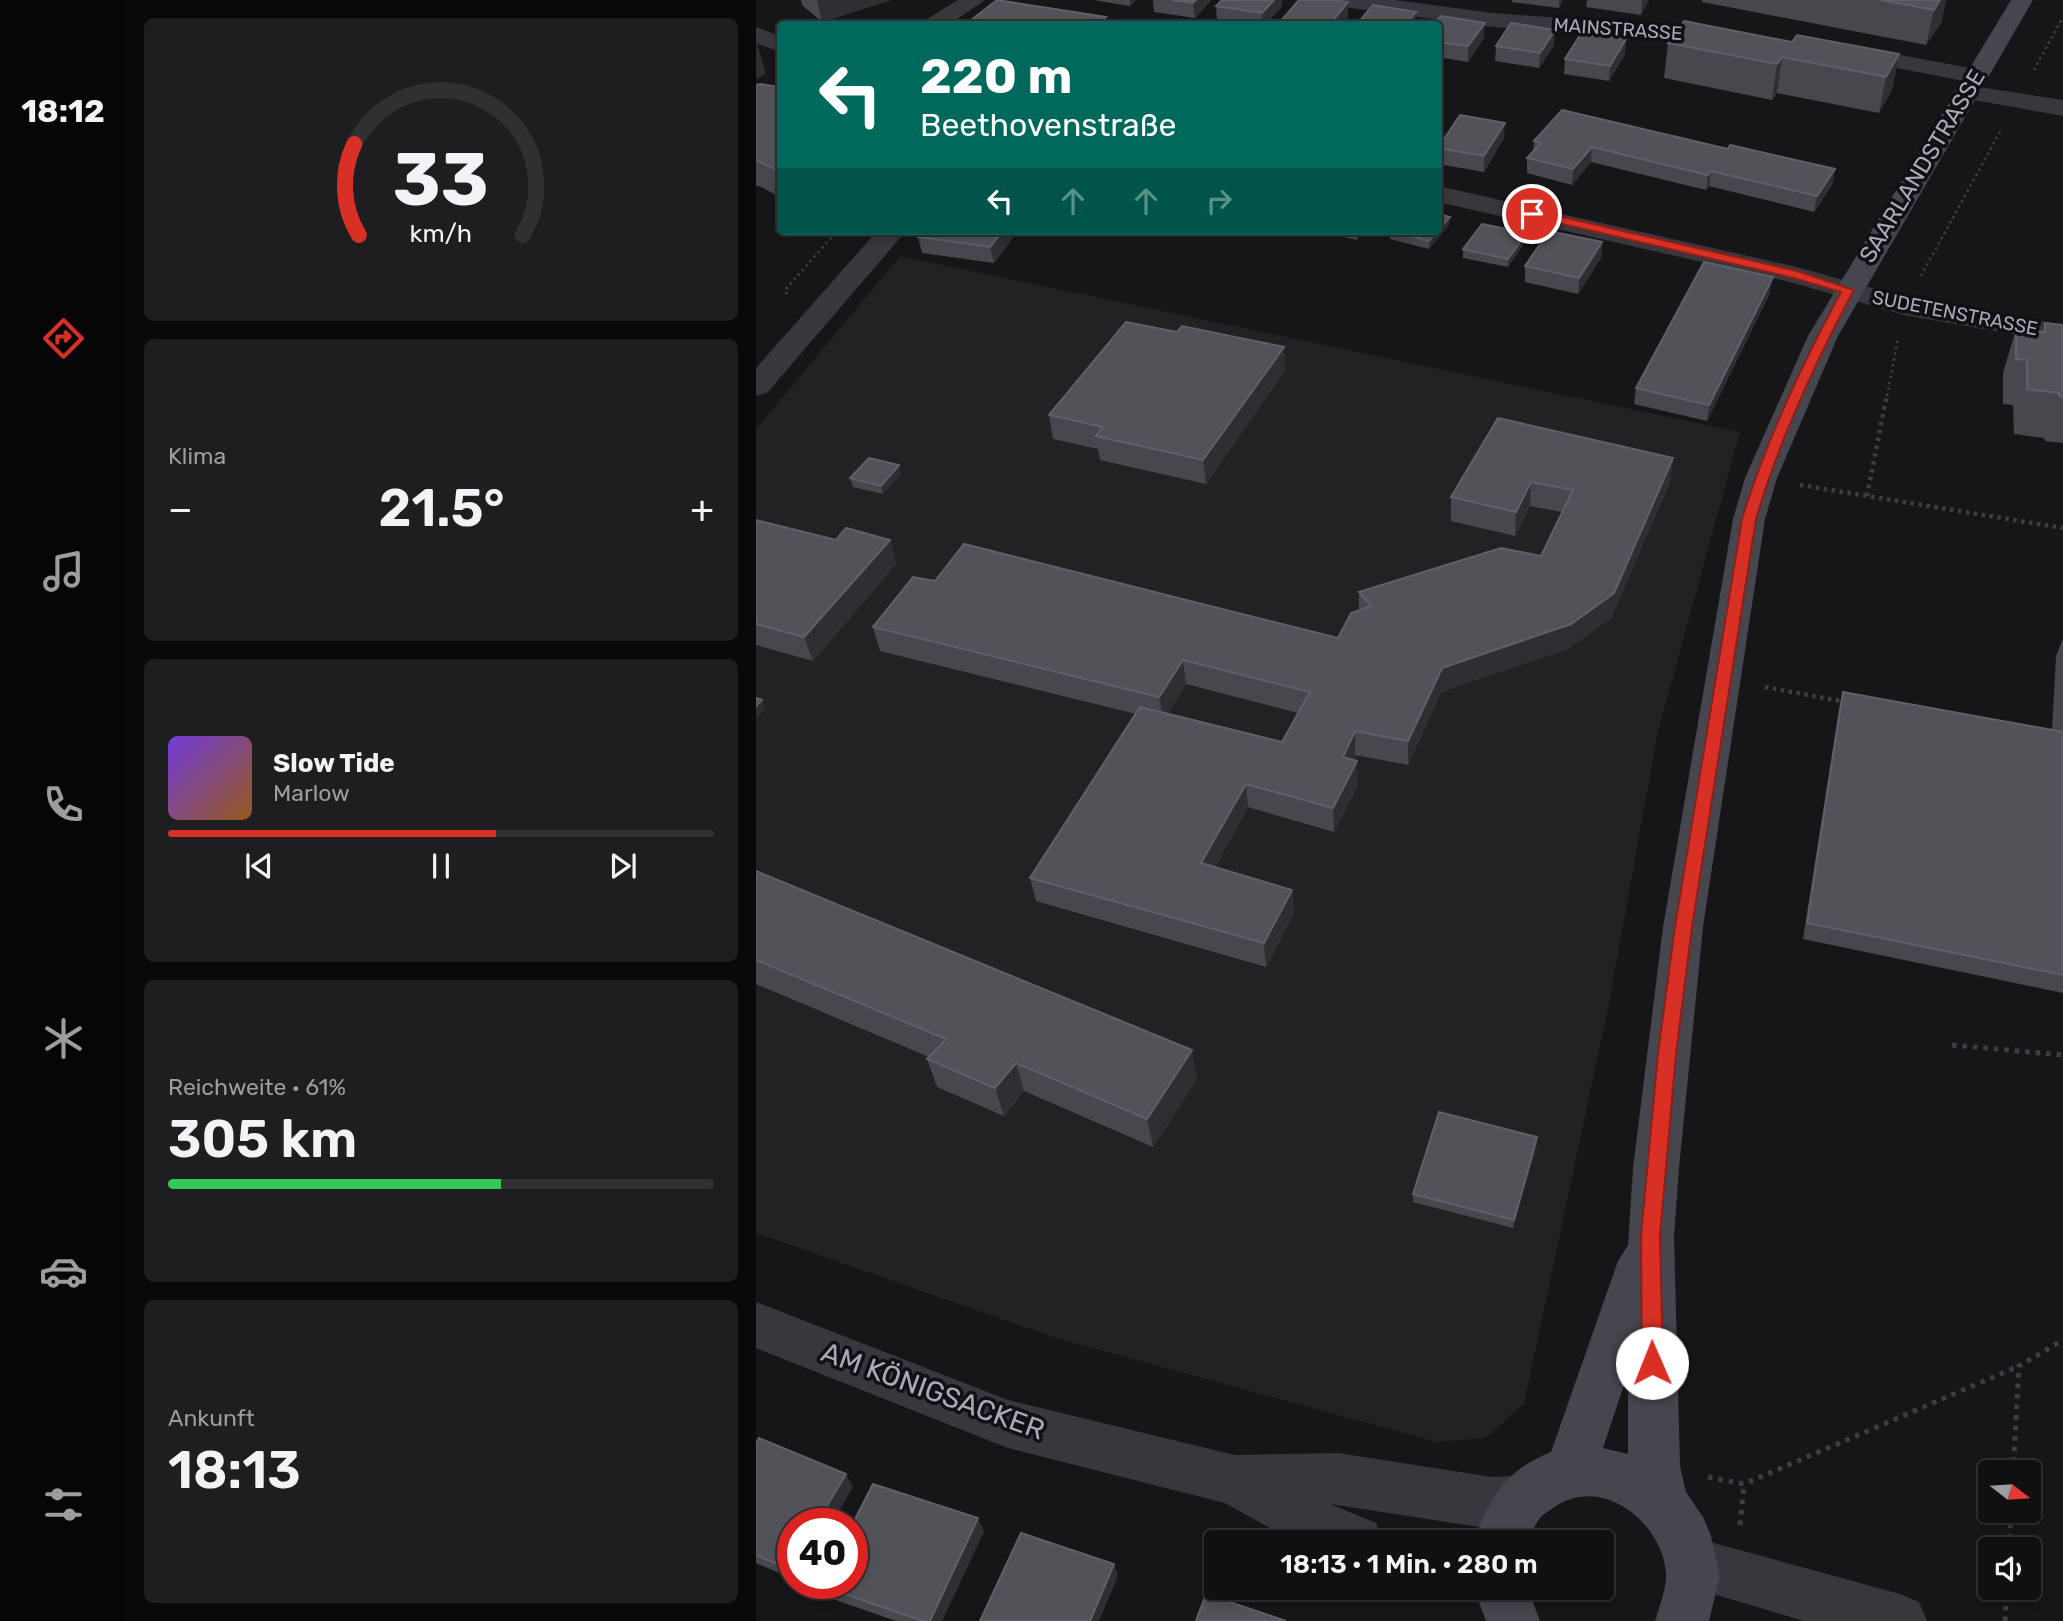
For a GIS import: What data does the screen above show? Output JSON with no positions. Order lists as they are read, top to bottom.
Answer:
{
  "streets": {
    "street": [
      "MAINSTRASSE",
      "SAARLANDSTRASSE",
      "SUDETENSTRASSE",
      "AM KÖNIGSACKER"
    ]
  },
  "crossings": [
    ["SAARLANDSTRASSE", "SUDETENSTRASSE"]
  ],
  "north": "right",
  "page": {
    "tabs": "18:12",
    "turn": ["220 m", "Beethovenstraße"],
    "tile": [
      "Klima",
      ["Reichweite · 61%", "305 km"],
      ["Ankunft", "18:13"]
    ],
    "heat": ["−", "21.5°", "+"],
    "song": ["Slow Tide", "Marlow"],
    "limit": "40",
    "trip": "18:13 · 1 Min. · 280 m",
    "gauge": ["33", "km/h"]
  }
}
